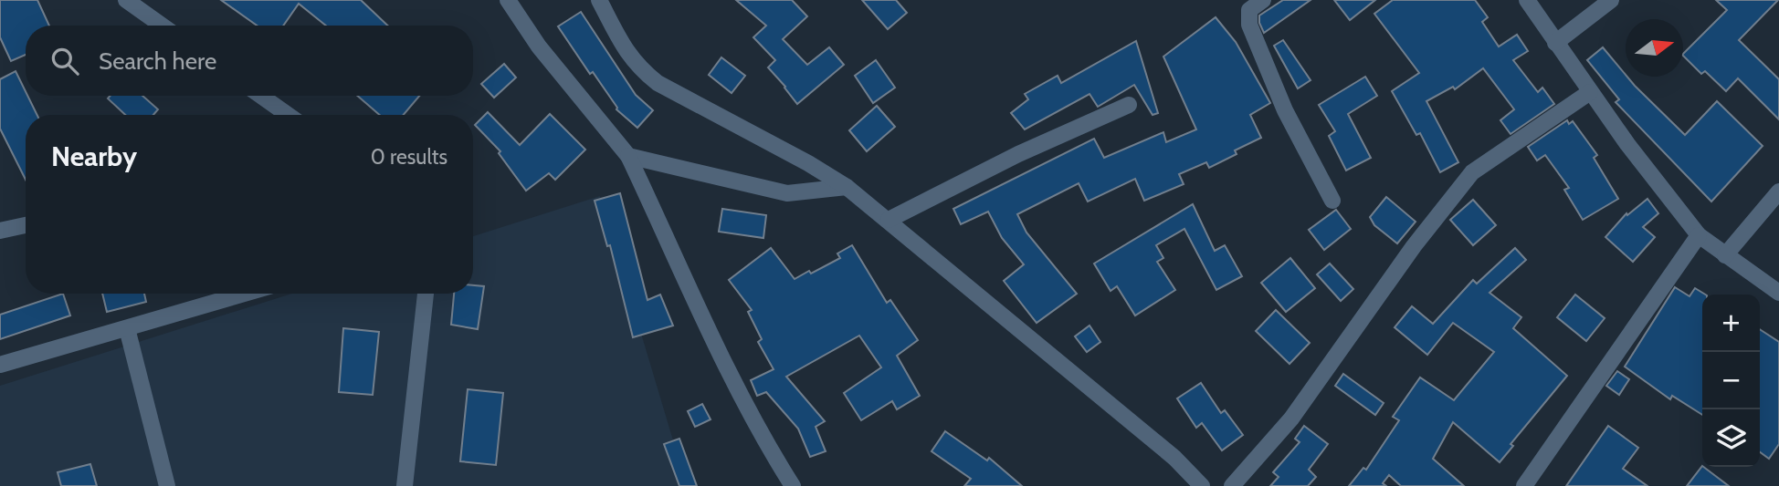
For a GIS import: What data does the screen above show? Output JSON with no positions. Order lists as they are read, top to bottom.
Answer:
{
  "north": "right",
  "page": {
    "search": "Search here",
    "heading": ["Nearby", "0 results"],
    "map_buttons": ["+", "−"]
  }
}
